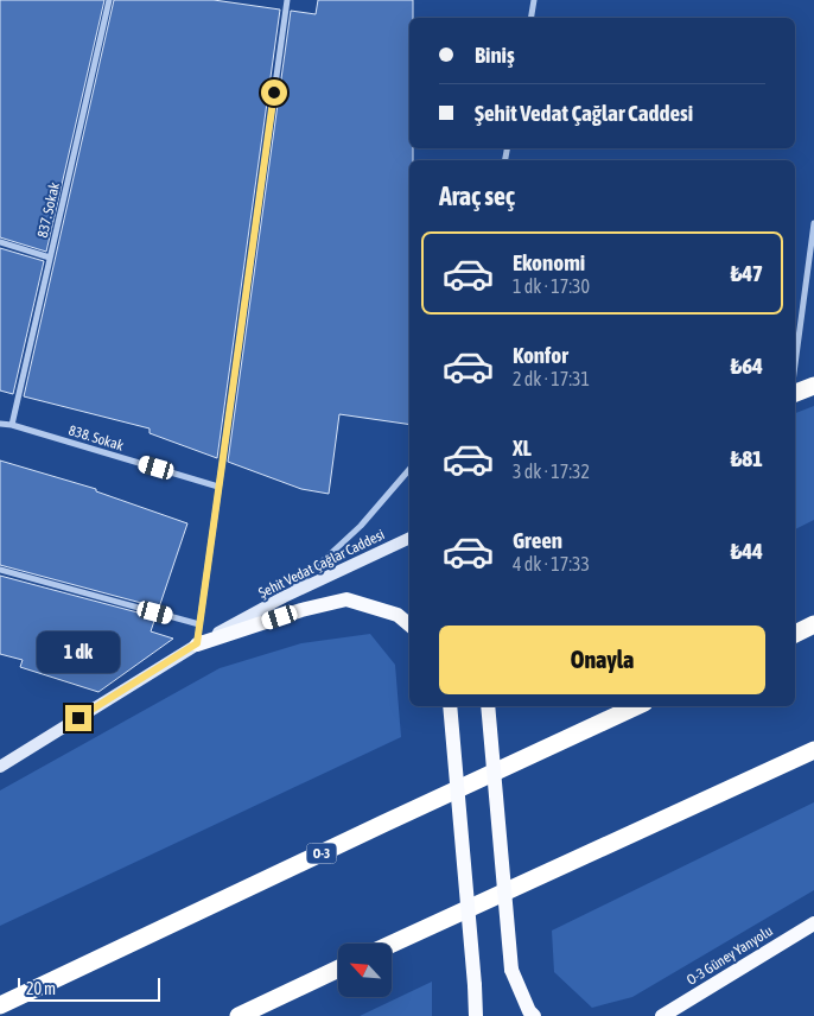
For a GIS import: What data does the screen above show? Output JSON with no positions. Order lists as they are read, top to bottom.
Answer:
{
  "streets": {
    "highway": ["O-3"],
    "main road": ["Şehit Vedat Çağlar Caddesi", "O-3 Güney Yanyolu"],
    "street": ["837. Sokak", "838. Sokak"]
  },
  "crossings": [
    ["837. Sokak", "838. Sokak"]
  ],
  "scale_bar": "20 m",
  "north": "top left",
  "page": {
    "banner": ["Biniş", "Şehit Vedat Çağlar Caddesi"],
    "heading": "Araç seç",
    "list": [
      {
        "name": "Ekonomi",
        "note": "1 dk · 17:30",
        "value": "₺47"
      },
      {
        "name": "Konfor",
        "note": "2 dk · 17:31",
        "value": "₺64"
      },
      {
        "name": "XL",
        "note": "3 dk · 17:32",
        "value": "₺81"
      },
      {
        "name": "Green",
        "note": "4 dk · 17:33",
        "value": "₺44"
      }
    ],
    "buttons": "Onayla",
    "bubble": "1 dk",
    "scale": "20 m"
  }
}
